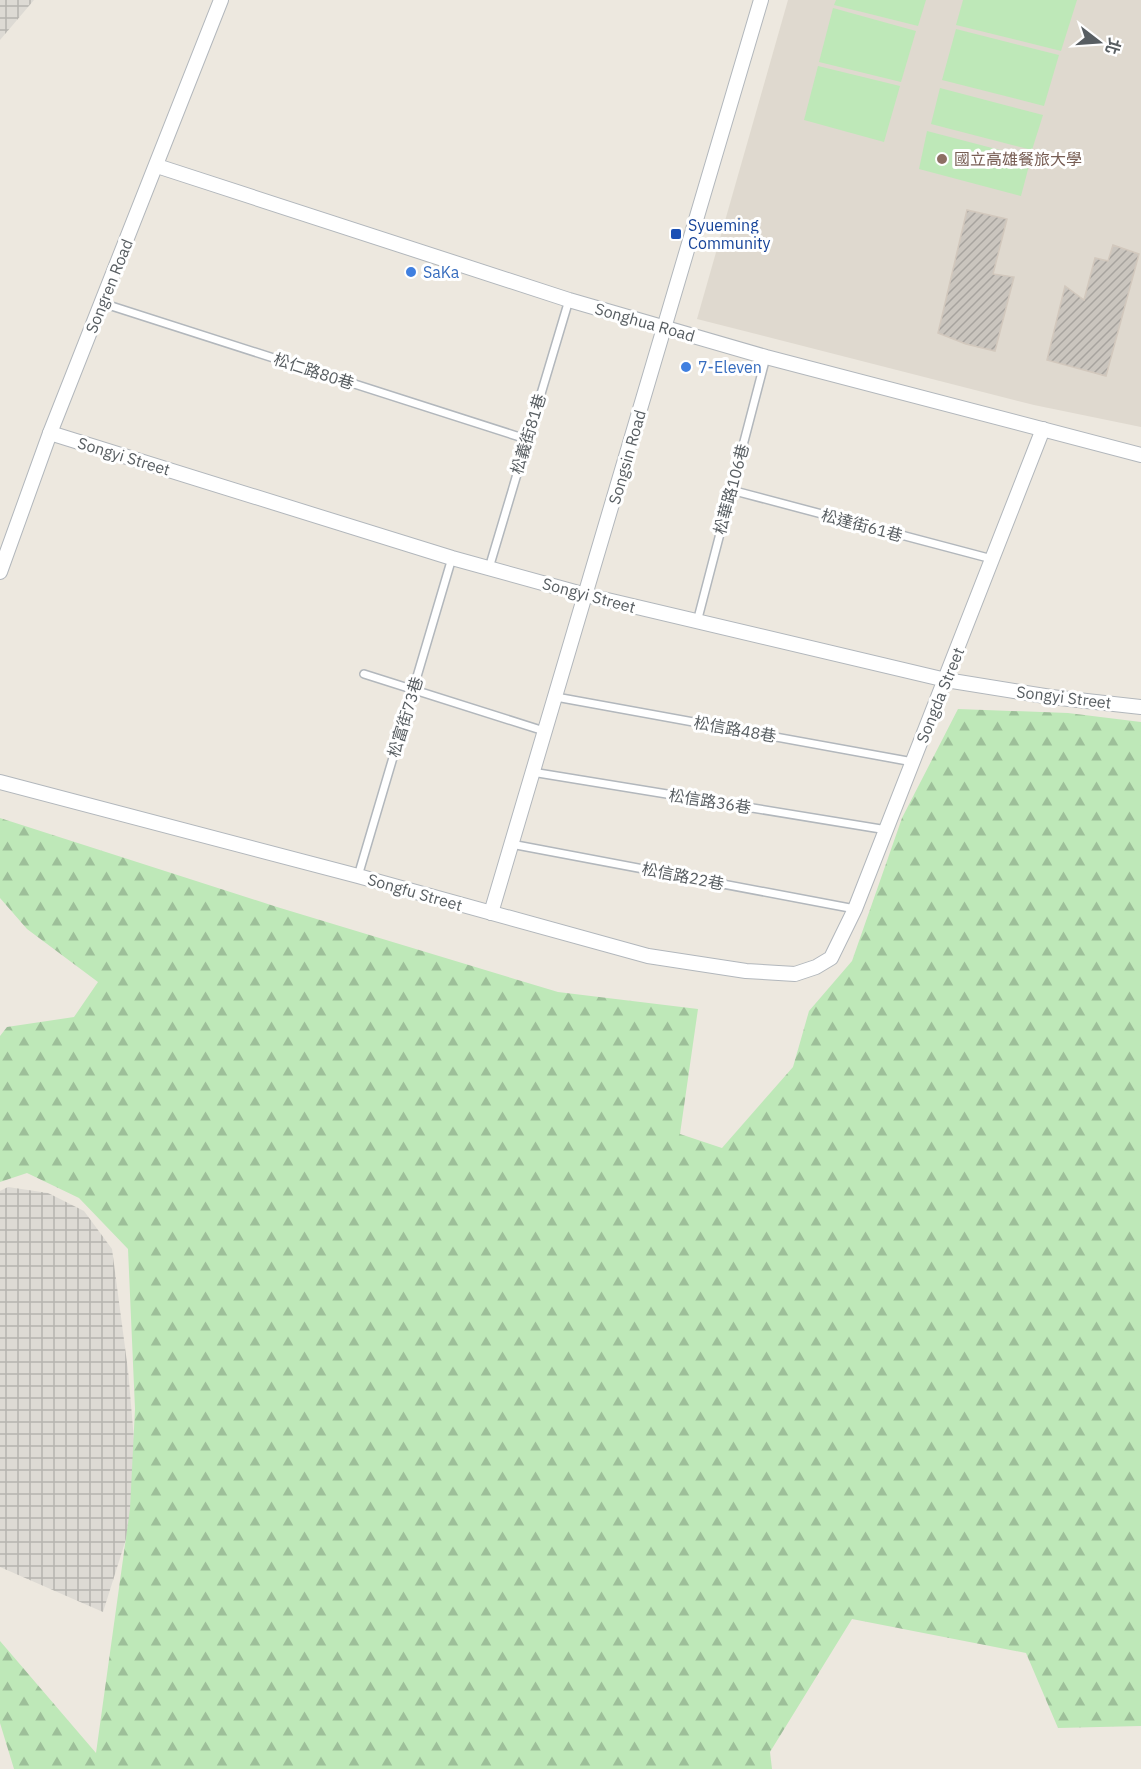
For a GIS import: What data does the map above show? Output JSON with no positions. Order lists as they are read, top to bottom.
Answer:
{
  "streets": {
    "street": [
      "Songren Road",
      "Songhua Road",
      "Songyi Street",
      "Songsin Road",
      "Songda Street",
      "Songfu Street"
    ],
    "lane": [
      "松仁路80巷",
      "松義街81巷",
      "松華路106巷",
      "松達街61巷",
      "松富街73巷",
      "松信路48巷",
      "松信路36巷",
      "松信路22巷"
    ]
  },
  "crossings": [
    ["Songren Road", "Songhua Road"],
    ["Songren Road", "松仁路80巷"],
    ["Songren Road", "Songyi Street"],
    ["Songhua Road", "松義街81巷"],
    ["Songhua Road", "Songsin Road"],
    ["Songhua Road", "松華路106巷"],
    ["Songhua Road", "Songda Street"],
    ["松仁路80巷", "松義街81巷"],
    ["松義街81巷", "Songyi Street"],
    ["Songyi Street", "Songsin Road"],
    ["Songyi Street", "松華路106巷"],
    ["Songyi Street", "Songda Street"],
    ["Songyi Street", "松富街73巷"],
    ["Songsin Road", "松信路48巷"],
    ["Songsin Road", "松信路36巷"],
    ["Songsin Road", "松信路22巷"],
    ["Songsin Road", "Songfu Street"],
    ["松華路106巷", "松達街61巷"],
    ["松達街61巷", "Songda Street"],
    ["Songda Street", "松信路48巷"],
    ["Songda Street", "松信路36巷"],
    ["Songda Street", "松信路22巷"],
    ["Songda Street", "Songfu Street"],
    ["松富街73巷", "Songfu Street"]
  ],
  "places": {
    "other": ["國立高雄餐旅大學", "SaKa", "7-Eleven"],
    "transit": ["Syueming Community"]
  },
  "north": "right"
}
